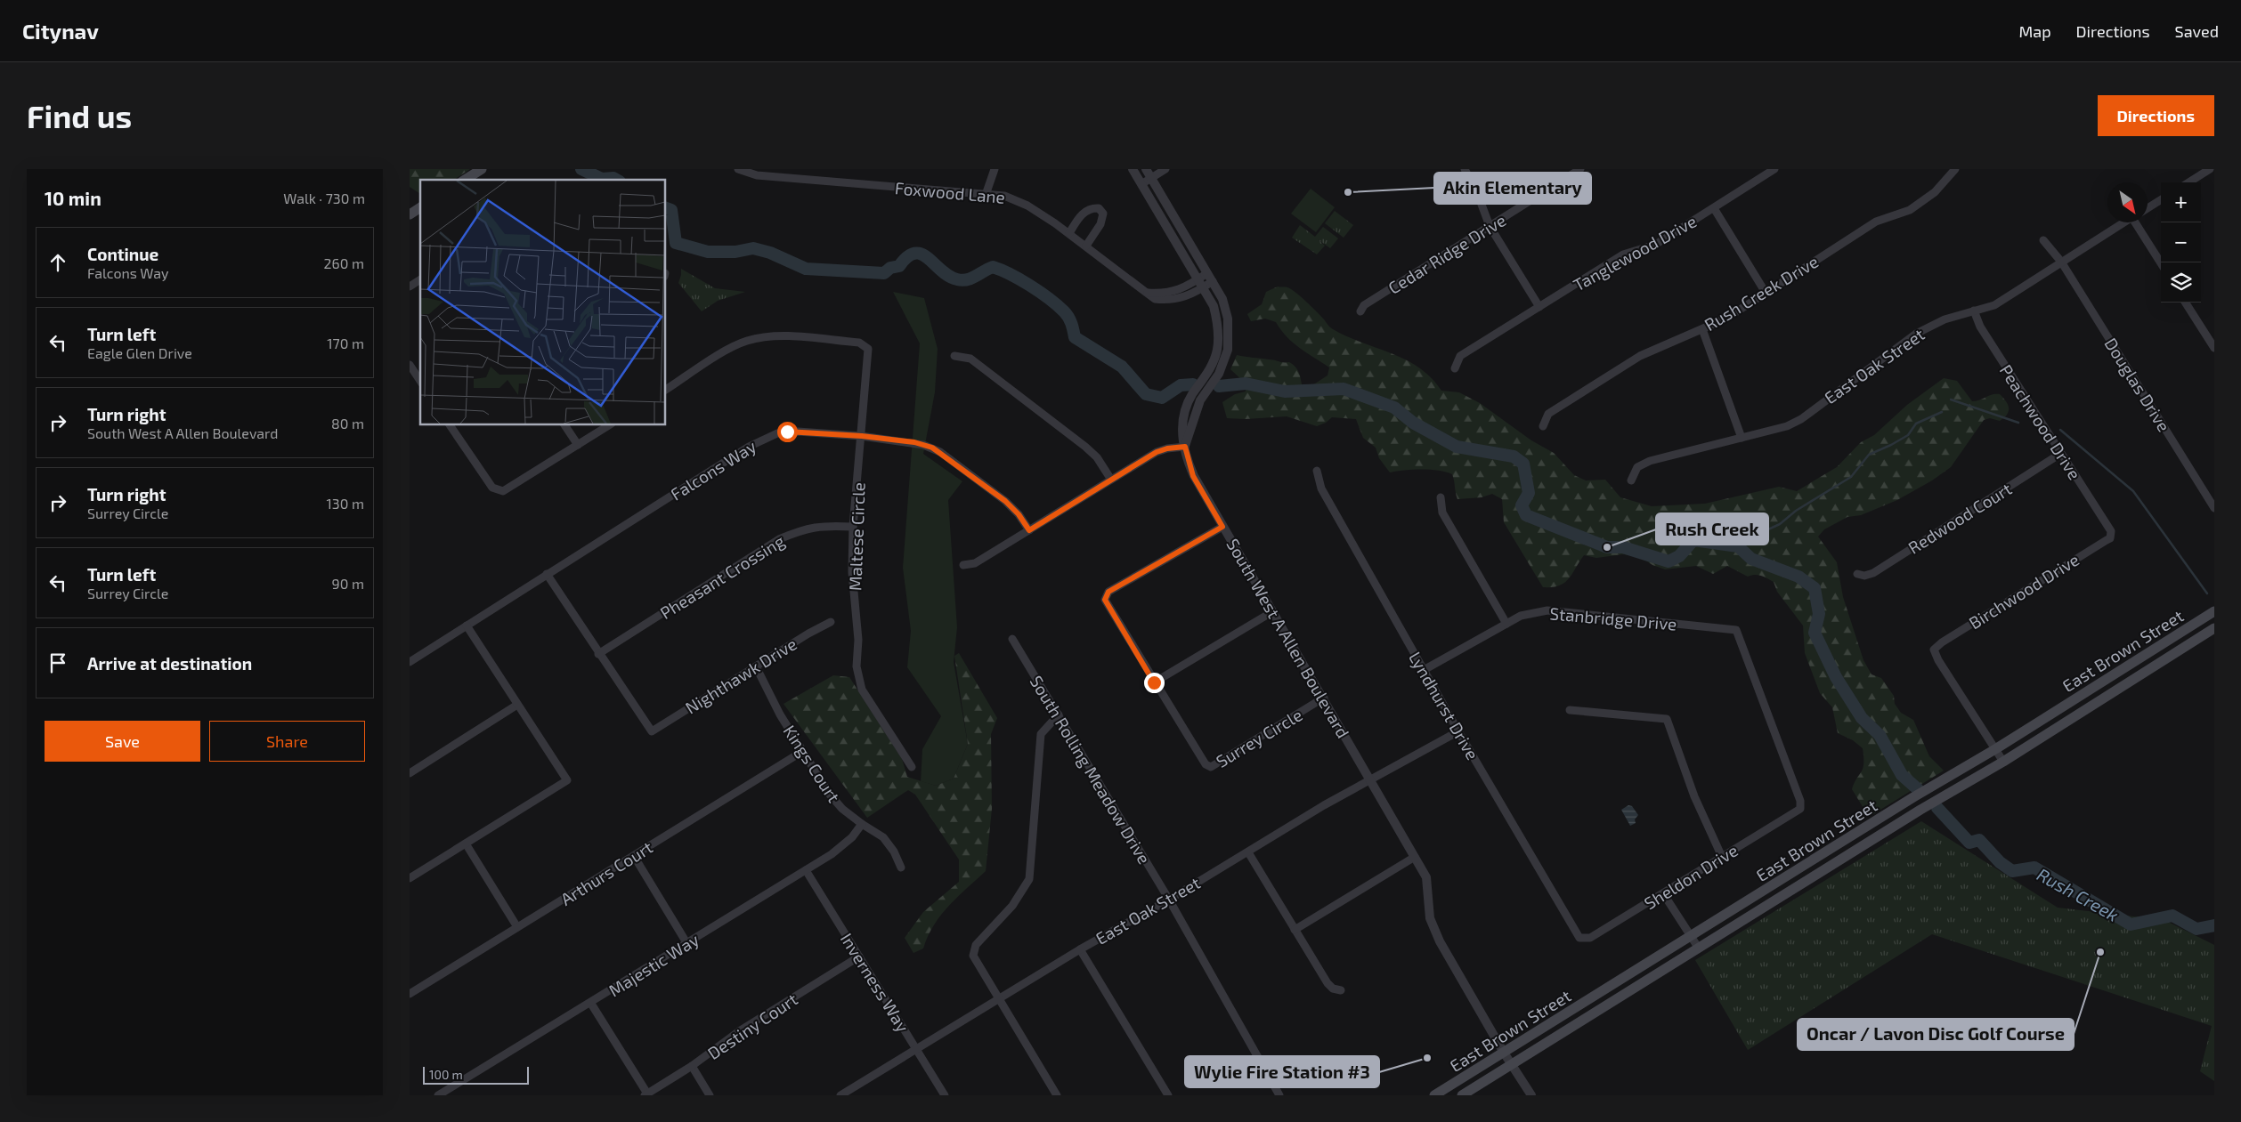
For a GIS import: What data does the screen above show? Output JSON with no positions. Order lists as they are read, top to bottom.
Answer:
{
  "streets": {
    "main road": ["East Brown Street"],
    "street": [
      "Foxwood Lane",
      "Tanglewood Drive",
      "Cedar Ridge Drive",
      "Rush Creek Drive",
      "East Oak Street",
      "Douglas Drive",
      "Peachwood Drive",
      "Falcons Way",
      "Redwood Court",
      "Maltese Circle",
      "Pheasant Crossing",
      "Birchwood Drive",
      "Stanbridge Drive",
      "South West A Allen Boulevard",
      "Nighthawk Drive",
      "Lyndhurst Drive",
      "Surrey Circle",
      "Kings Court",
      "South Rolling Meadow Drive",
      "Arthurs Court",
      "Sheldon Drive",
      "Majestic Way",
      "Inverness Way",
      "Destiny Court"
    ]
  },
  "crossings": [
    ["Foxwood Lane", "South West A Allen Boulevard"],
    ["East Oak Street", "Douglas Drive"],
    ["East Oak Street", "Peachwood Drive"],
    ["East Oak Street", "South West A Allen Boulevard"],
    ["East Oak Street", "Lyndhurst Drive"],
    ["East Oak Street", "South Rolling Meadow Drive"],
    ["East Oak Street", "Inverness Way"],
    ["Peachwood Drive", "Redwood Court"],
    ["Peachwood Drive", "Birchwood Drive"],
    ["Falcons Way", "Maltese Circle"],
    ["Maltese Circle", "Pheasant Crossing"],
    ["Pheasant Crossing", "Nighthawk Drive"],
    ["Birchwood Drive", "East Brown Street"],
    ["Stanbridge Drive", "Lyndhurst Drive"],
    ["Stanbridge Drive", "Sheldon Drive"],
    ["South West A Allen Boulevard", "East Brown Street"],
    ["South West A Allen Boulevard", "Surrey Circle"],
    ["Nighthawk Drive", "Kings Court"],
    ["Lyndhurst Drive", "Sheldon Drive"],
    ["Kings Court", "Arthurs Court"],
    ["Kings Court", "Majestic Way"],
    ["Majestic Way", "Inverness Way"],
    ["Inverness Way", "Destiny Court"]
  ],
  "water": ["Rush Creek"],
  "places": [
    "Akin Elementary",
    "Rush Creek",
    "Oncar / Lavon Disc Golf Course",
    "Wylie Fire Station #3"
  ],
  "scale_bar": "100 m",
  "north": "bottom right",
  "page": {
    "header": "Citynav",
    "nav": ["Map", "Directions", "Saved"],
    "buttons": [
      "Directions",
      ["Save", "Share"]
    ],
    "title": "Find us",
    "heading": ["10 min", "Walk · 730 m"],
    "map_buttons": ["+", "−"],
    "list": [
      ["Continue", "Falcons Way", "260 m"],
      ["Turn left", "Eagle Glen Drive", "170 m"],
      ["Turn right", "South West A Allen Boulevard", "80 m"],
      ["Turn right", "Surrey Circle", "130 m"],
      ["Turn left", "Surrey Circle", "90 m"],
      "Arrive at destination"
    ],
    "scale": "100 m"
  }
}
